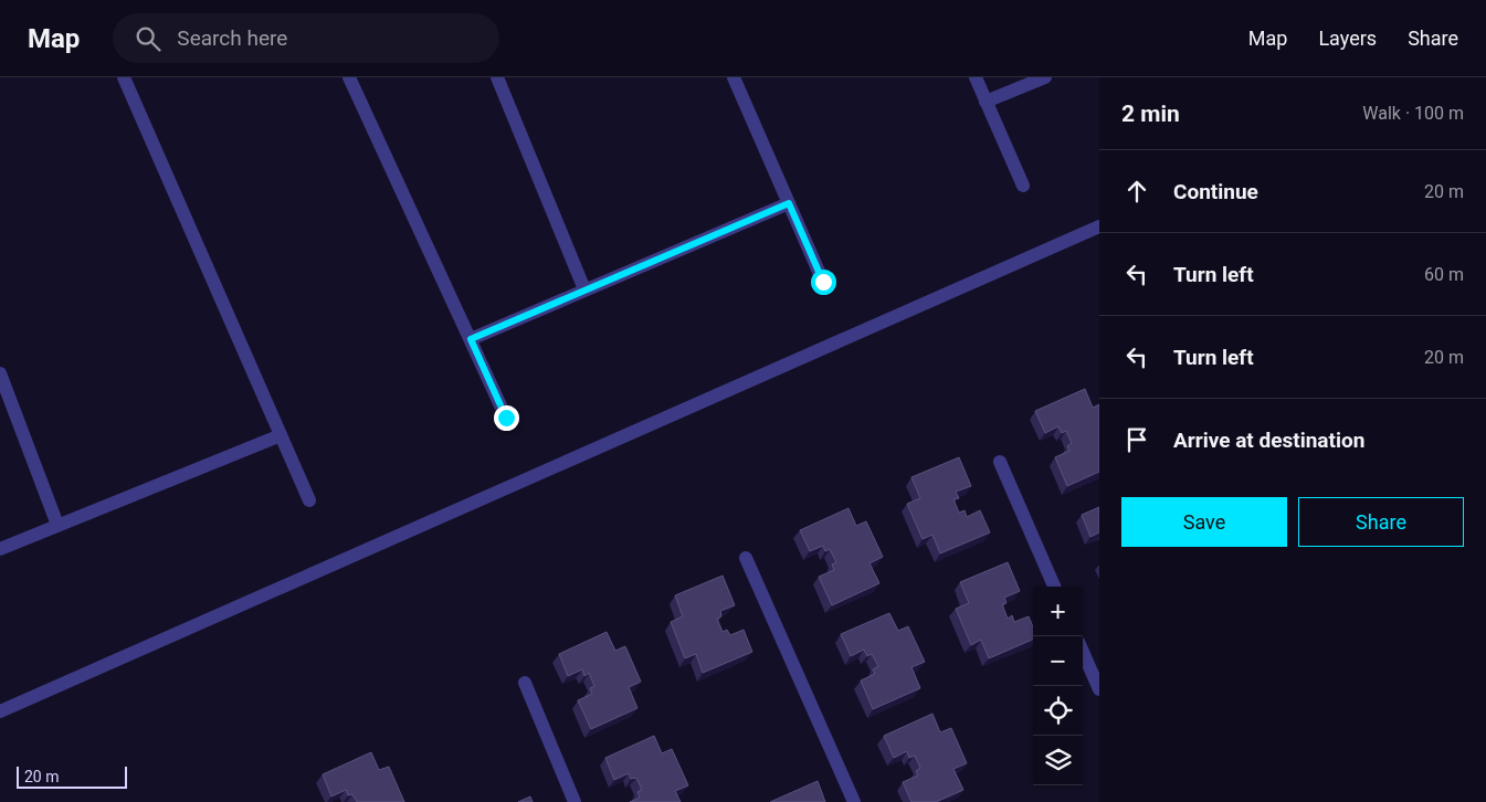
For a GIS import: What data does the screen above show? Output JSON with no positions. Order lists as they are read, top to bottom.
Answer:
{
  "scale_bar": "20 m",
  "page": {
    "header": "Map",
    "search": "Search here",
    "nav": ["Map", "Layers", "Share"],
    "heading": ["2 min", "Walk · 100 m"],
    "list": [
      ["Continue", "20 m"],
      ["Turn left", "60 m"],
      ["Turn left", "20 m"],
      "Arrive at destination"
    ],
    "buttons": ["Save", "Share"],
    "map_buttons": ["+", "−"],
    "scale": "20 m"
  }
}
